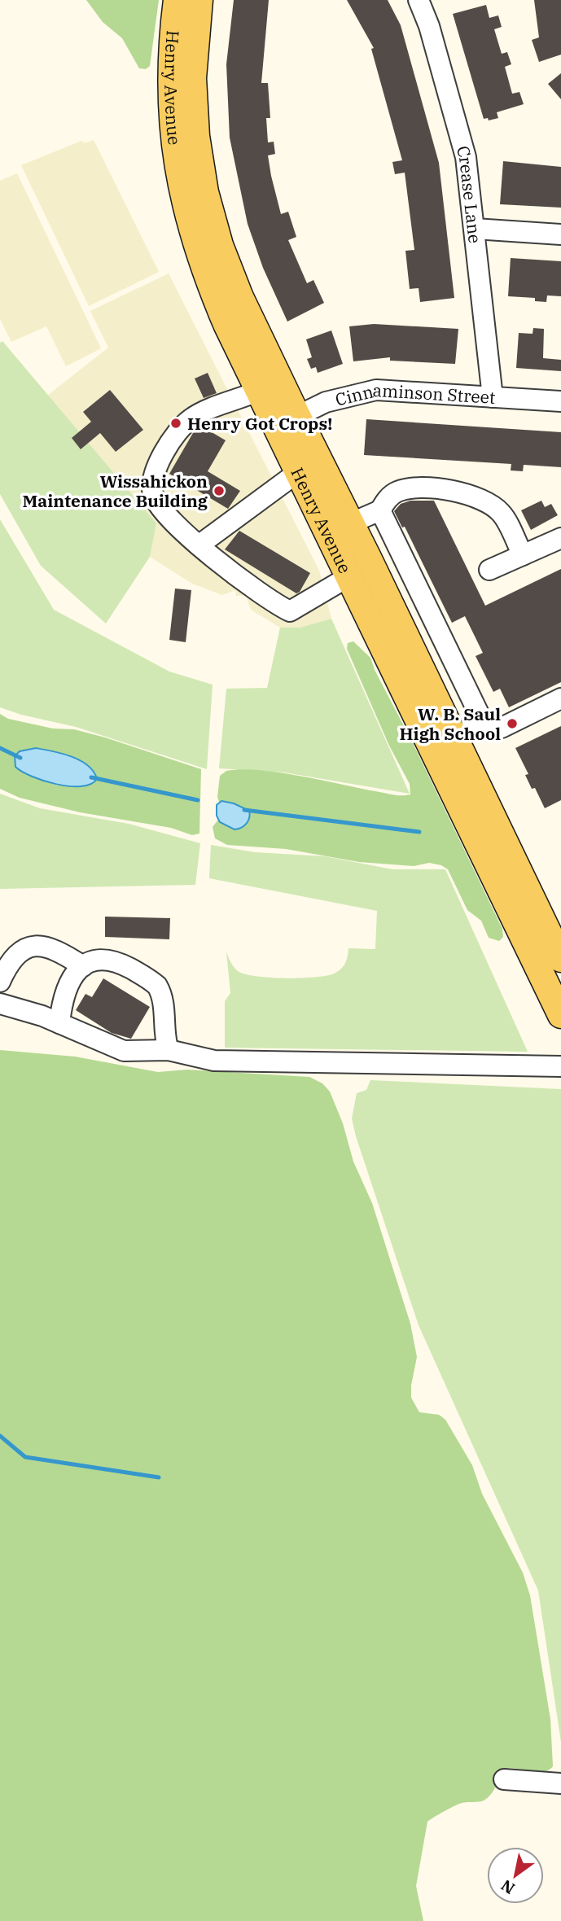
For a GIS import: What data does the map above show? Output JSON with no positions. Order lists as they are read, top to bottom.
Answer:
{
  "streets": {
    "main road": ["Henry Avenue"],
    "street": ["Crease Lane", "Cinnaminson Street"]
  },
  "crossings": [
    ["Henry Avenue", "Cinnaminson Street"],
    ["Crease Lane", "Cinnaminson Street"]
  ],
  "places": ["Henry Got Crops!", "Wissahickon Maintenance Building", "W. B. Saul High School"],
  "north": "bottom left"
}
